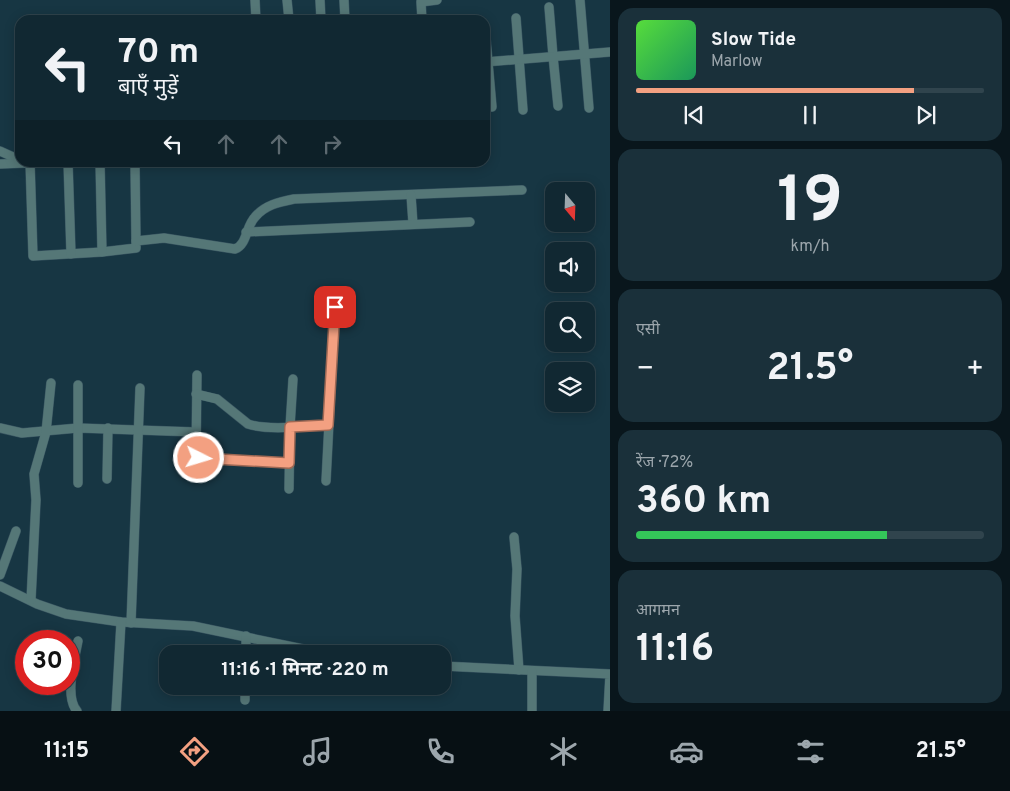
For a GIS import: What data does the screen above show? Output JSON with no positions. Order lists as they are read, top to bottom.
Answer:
{
  "north": "bottom",
  "page": {
    "turn": ["70 m", "बाएँ मुड़ें"],
    "song": ["Slow Tide", "Marlow"],
    "tile": [
      ["19", "km/h"],
      "एसी",
      ["रेंज · 72%", "360 km"],
      ["आगमन", "11:16"]
    ],
    "heat": ["−", "21.5°", "+"],
    "limit": "30",
    "trip": "11:16 · 1 मिनट · 220 m",
    "tabs": ["11:15", "21.5°"]
  }
}
